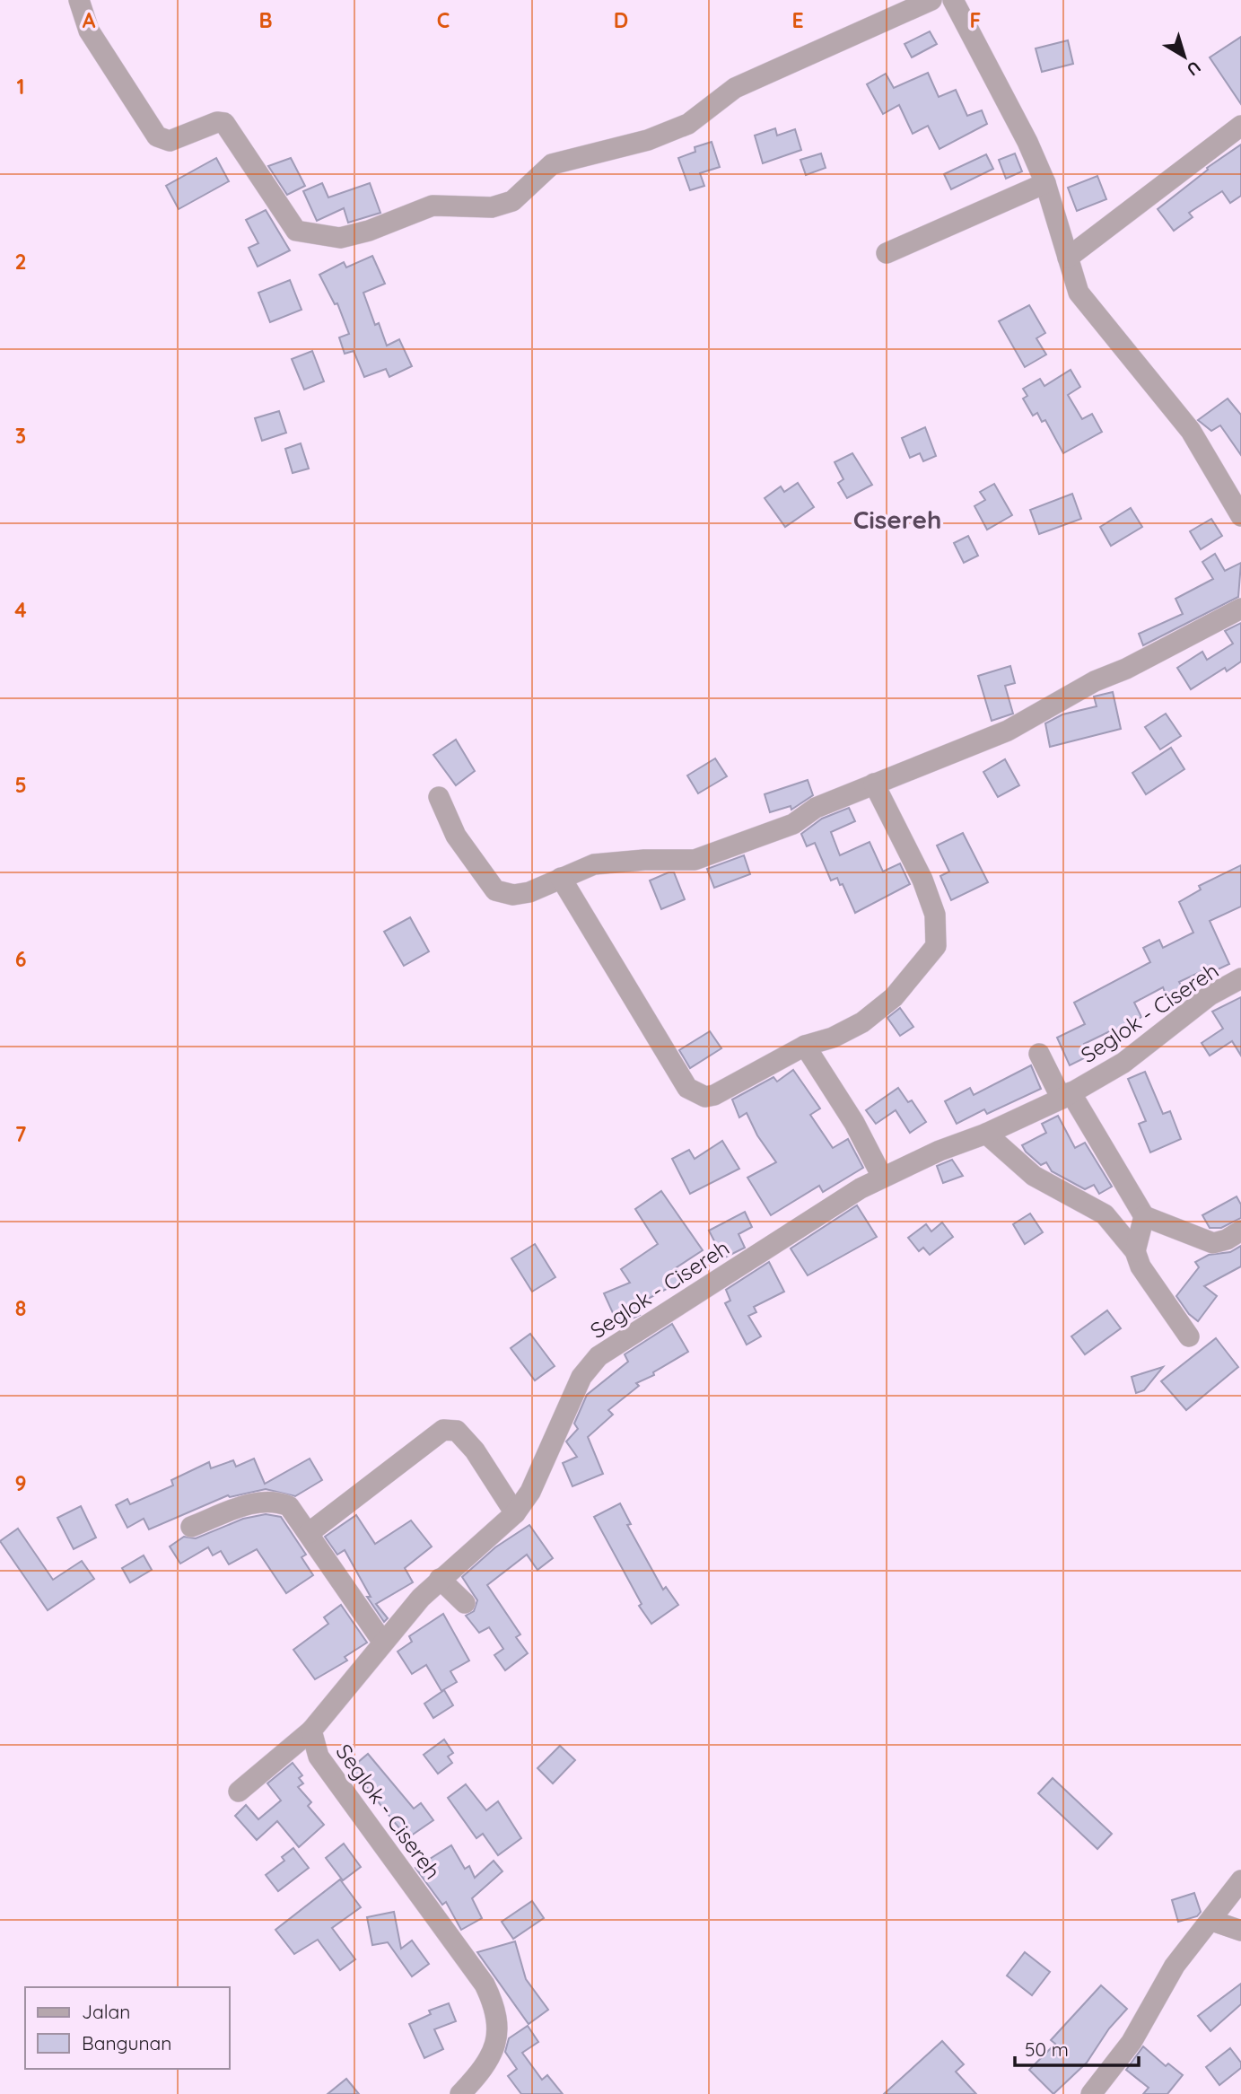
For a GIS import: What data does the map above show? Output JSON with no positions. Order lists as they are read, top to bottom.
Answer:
{
  "streets": {
    "street": ["Seglok - Cisereh"]
  },
  "districts": ["Cisereh"],
  "legend": ["Jalan", "Bangunan"],
  "scale_bar": "50 m",
  "north": "bottom right",
  "grid": {
    "columns": [
      "A",
      "B",
      "C",
      "D",
      "E",
      "F"
    ],
    "rows": [
      "1",
      "2",
      "3",
      "4",
      "5",
      "6",
      "7",
      "8",
      "9"
    ]
  }
}
